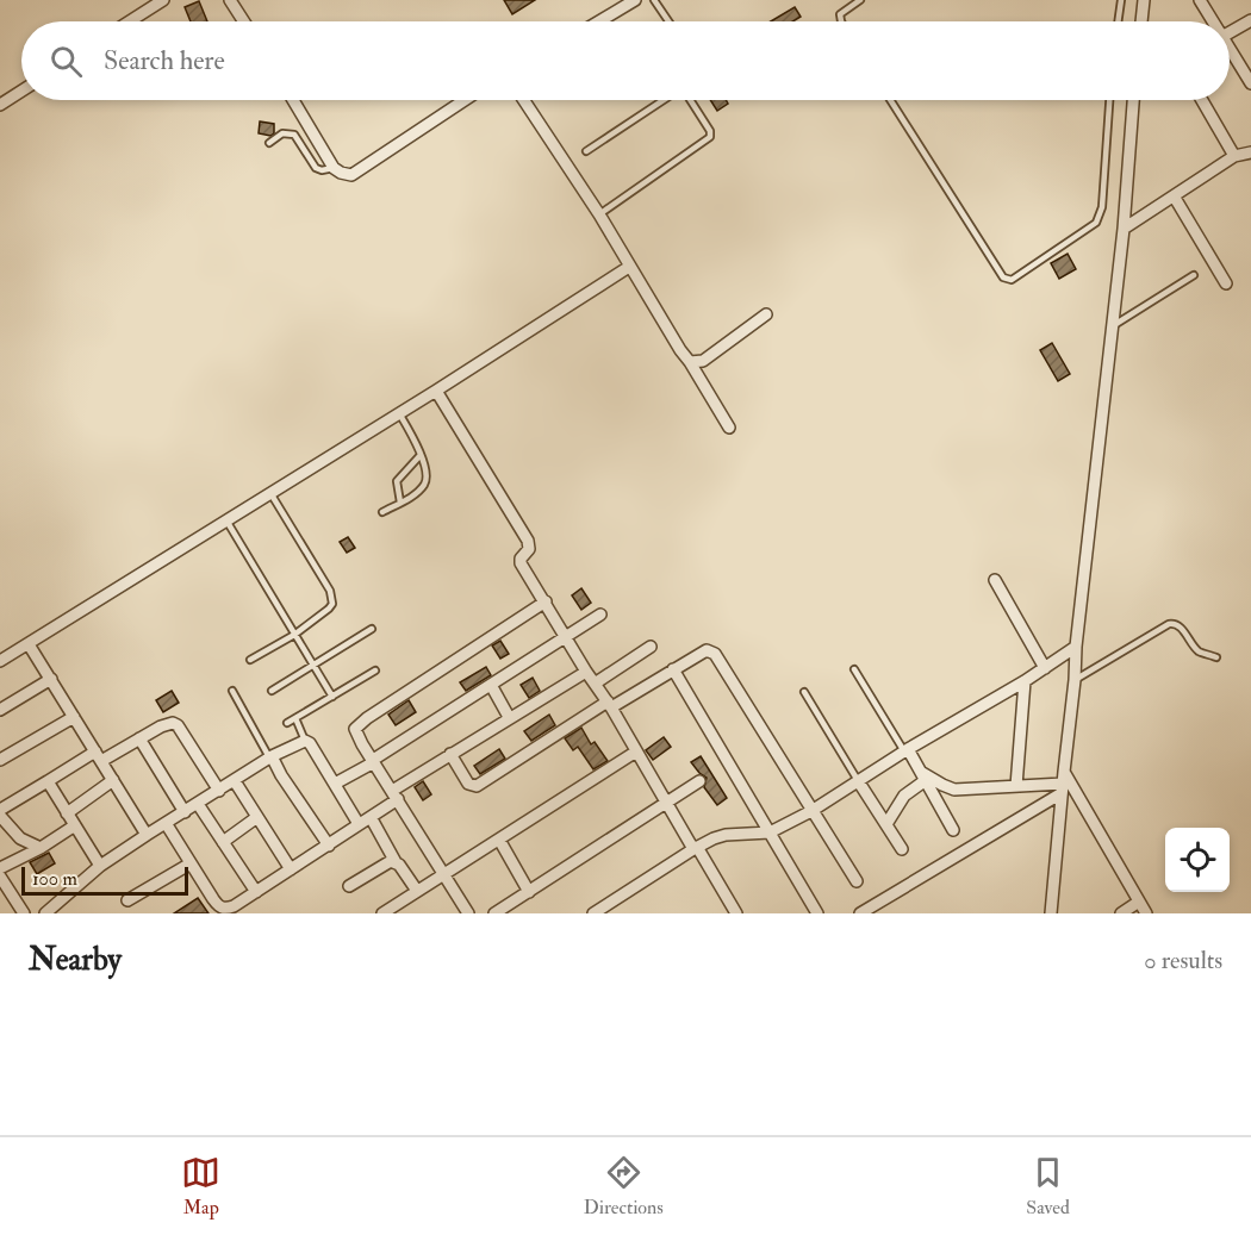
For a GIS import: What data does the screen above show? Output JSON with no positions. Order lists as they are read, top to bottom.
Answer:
{
  "scale_bar": "100 m",
  "page": {
    "search": "Search here",
    "scale": "100 m",
    "heading": ["Nearby", "0 results"],
    "nav": ["Map", "Directions", "Saved"]
  }
}
